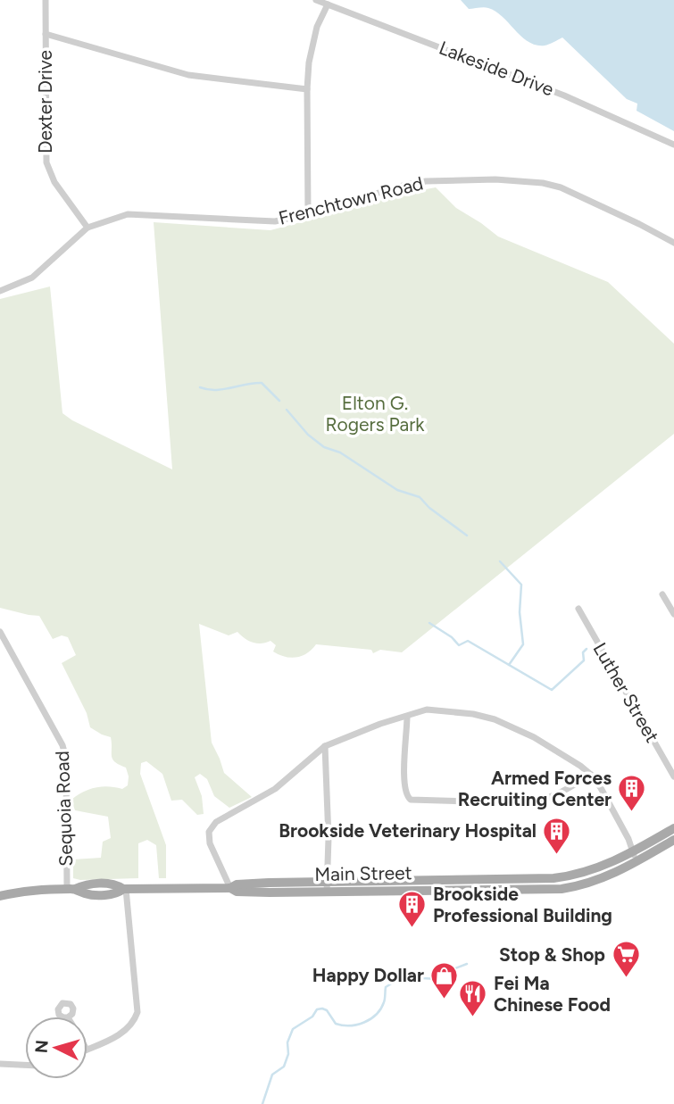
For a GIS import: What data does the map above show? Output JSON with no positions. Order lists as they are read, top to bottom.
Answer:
{
  "streets": {
    "main road": ["Main Street"],
    "street": [
      "Lakeside Drive",
      "Dexter Drive",
      "Frenchtown Road",
      "Luther Street",
      "Sequoia Road"
    ]
  },
  "crossings": [
    ["Dexter Drive", "Frenchtown Road"],
    ["Sequoia Road", "Main Street"]
  ],
  "parks": ["Elton G. Rogers Park"],
  "places": {
    "building": ["Armed Forces Recruiting Center", "Brookside Veterinary Hospital", "Brookside Professional Building"],
    "supermarket": ["Stop & Shop"],
    "shop": ["Happy Dollar"],
    "restaurant": ["Fei Ma Chinese Food"]
  },
  "north": "left"
}
